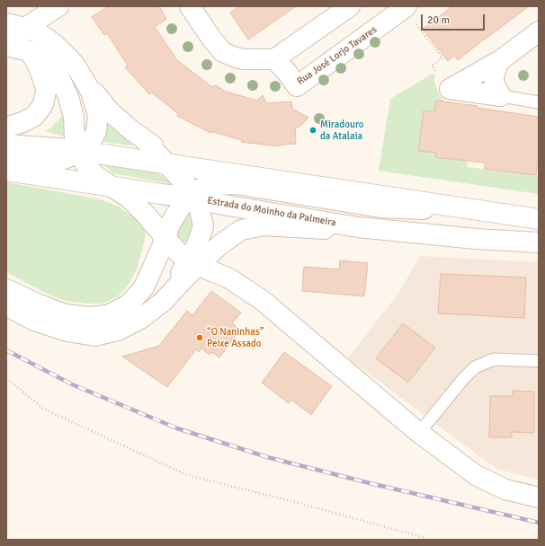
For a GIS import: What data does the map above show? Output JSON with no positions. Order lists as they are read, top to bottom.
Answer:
{
  "streets": {
    "street": ["Rua José Lorjo Tavares", "Estrada do Moinho da Palmeira"]
  },
  "places": ["Miradouro da Atalaia", "“O Naninhas” Peixe Assado"],
  "scale_bar": "20 m"
}
